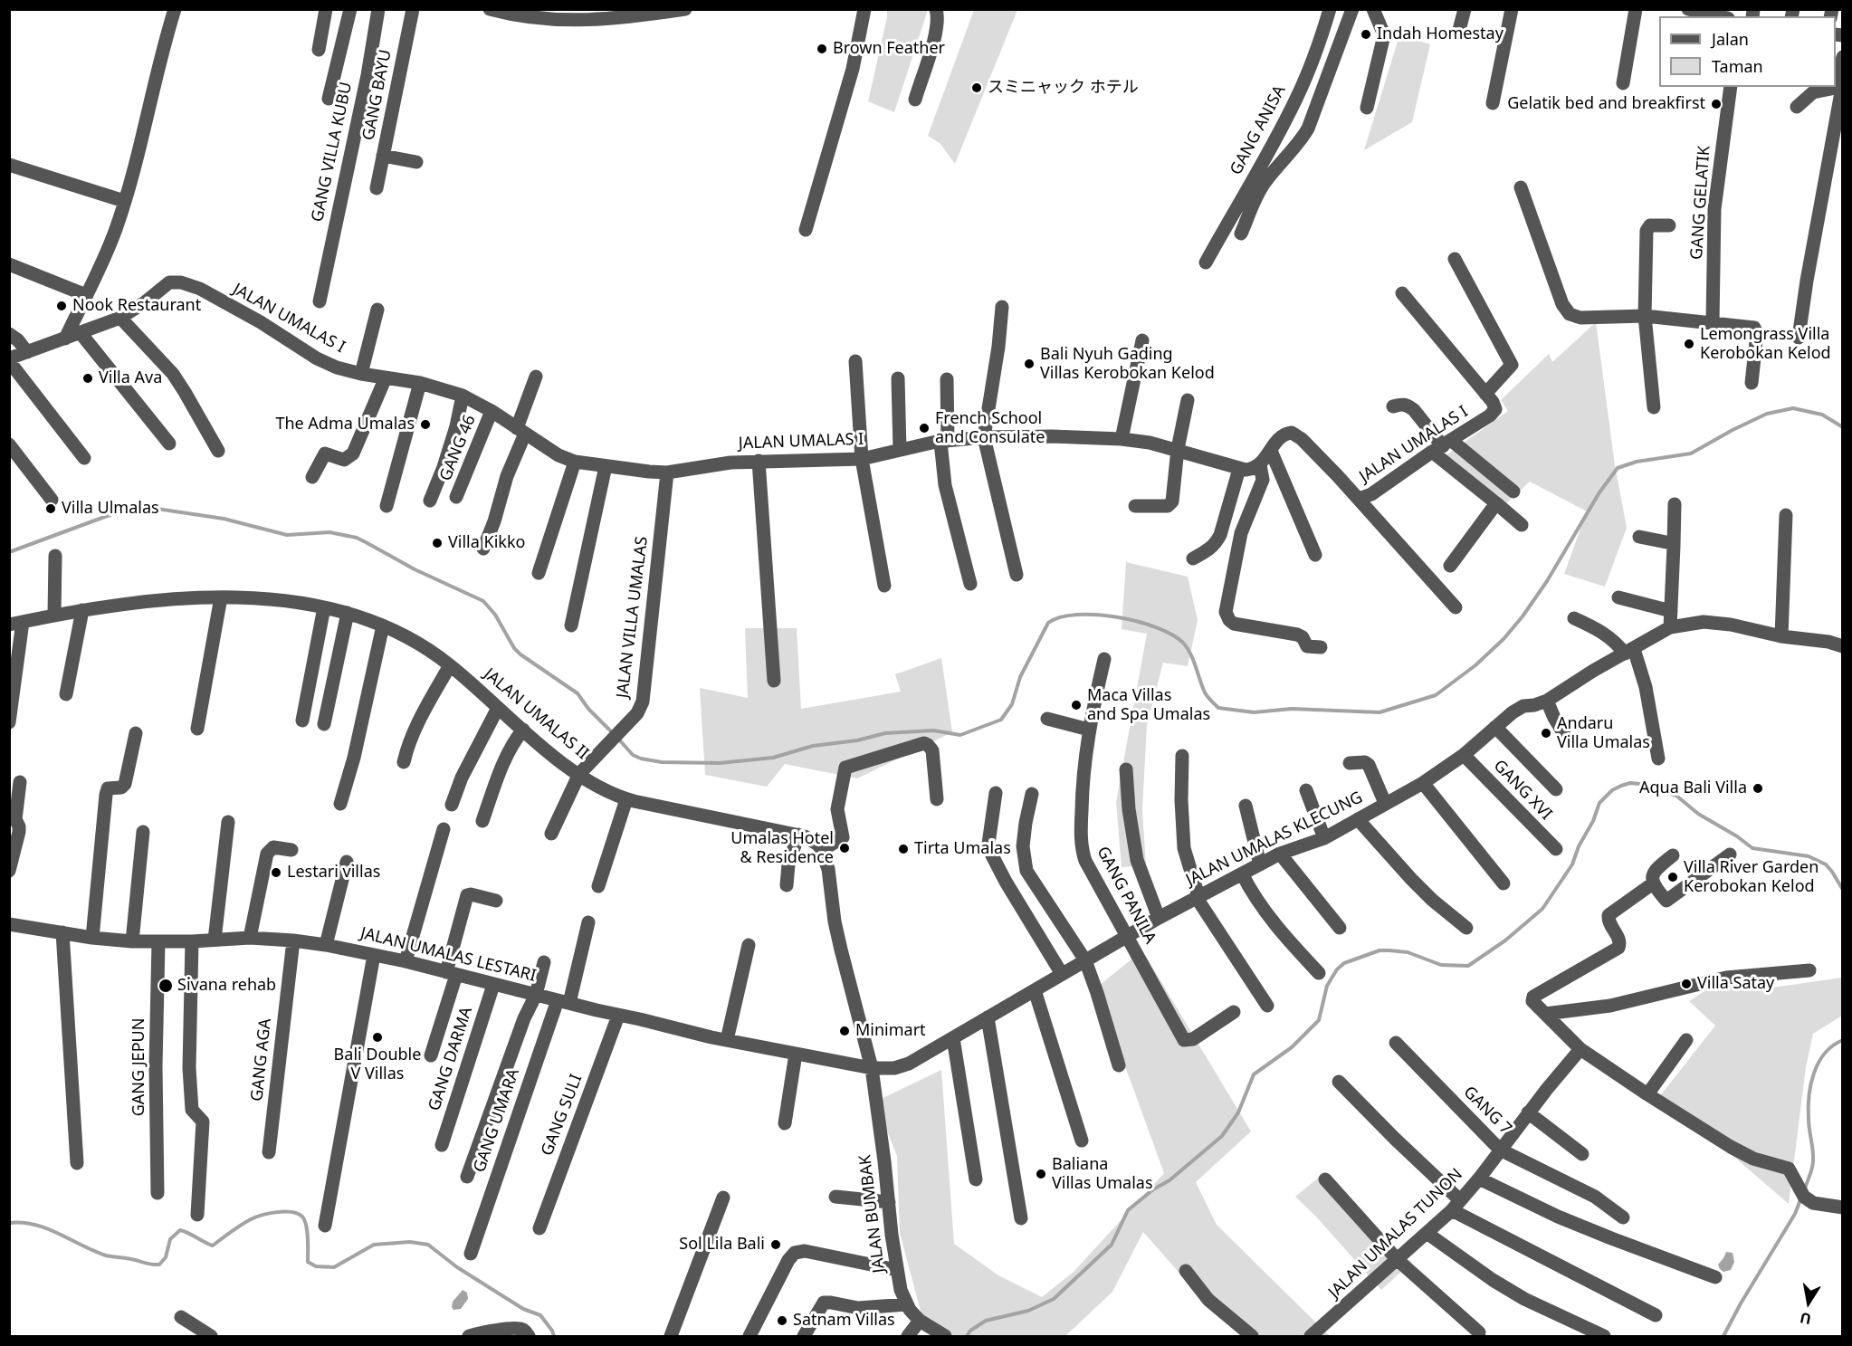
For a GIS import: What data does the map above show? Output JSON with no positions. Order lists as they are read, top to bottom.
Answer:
{
  "streets": {
    "street": [
      "GANG BAYU",
      "GANG ANISA",
      "GANG VILLA KUBU",
      "GANG GELATIK",
      "JALAN UMALAS I",
      "GANG 46",
      "JALAN VILLA UMALAS",
      "JALAN UMALAS II",
      "GANG XVI",
      "JALAN UMALAS KLECUNG",
      "GANG PANILA",
      "JALAN UMALAS LESTARI",
      "GANG DARMA",
      "GANG AGA",
      "GANG JEPUN",
      "GANG 7",
      "GANG SULI",
      "GANG UMARA",
      "JALAN BUMBAK",
      "JALAN UMALAS TUNON"
    ]
  },
  "crossings": [
    ["JALAN UMALAS I", "GANG 46"],
    ["JALAN UMALAS I", "JALAN VILLA UMALAS"],
    ["JALAN VILLA UMALAS", "JALAN UMALAS II"],
    ["GANG XVI", "JALAN UMALAS KLECUNG"],
    ["JALAN UMALAS KLECUNG", "GANG PANILA"],
    ["JALAN UMALAS KLECUNG", "JALAN UMALAS LESTARI"],
    ["JALAN UMALAS KLECUNG", "JALAN BUMBAK"],
    ["JALAN UMALAS LESTARI", "GANG DARMA"],
    ["JALAN UMALAS LESTARI", "GANG AGA"],
    ["JALAN UMALAS LESTARI", "GANG JEPUN"],
    ["JALAN UMALAS LESTARI", "GANG SULI"],
    ["JALAN UMALAS LESTARI", "GANG UMARA"],
    ["JALAN UMALAS LESTARI", "JALAN BUMBAK"],
    ["GANG 7", "JALAN UMALAS TUNON"]
  ],
  "places": [
    "Indah Homestay",
    "Brown Feather",
    "スミニャック ホテル",
    "Gelatik bed and breakfirst",
    "Nook Restaurant",
    "Lemongrass Villa Kerobokan Kelod",
    "Bali Nyuh Gading Villas Kerobokan Kelod",
    "Villa Ava",
    "The Adma Umalas",
    "French School and Consulate",
    "Villa Ulmalas",
    "Villa Kikko",
    "Maca Villas and Spa Umalas",
    "Andaru Villa Umalas",
    "Aqua Bali Villa",
    "Umalas Hotel & Residence",
    "Tirta Umalas",
    "Lestari villas",
    "Villa River Garden Kerobokan Kelod",
    "Villa Satay",
    "Sivana rehab",
    "Minimart",
    "Bali Double V Villas",
    "Baliana Villas Umalas",
    "Sol Lila Bali",
    "Satnam Villas"
  ],
  "legend": ["Jalan", "Taman"],
  "north": "bottom"
}
